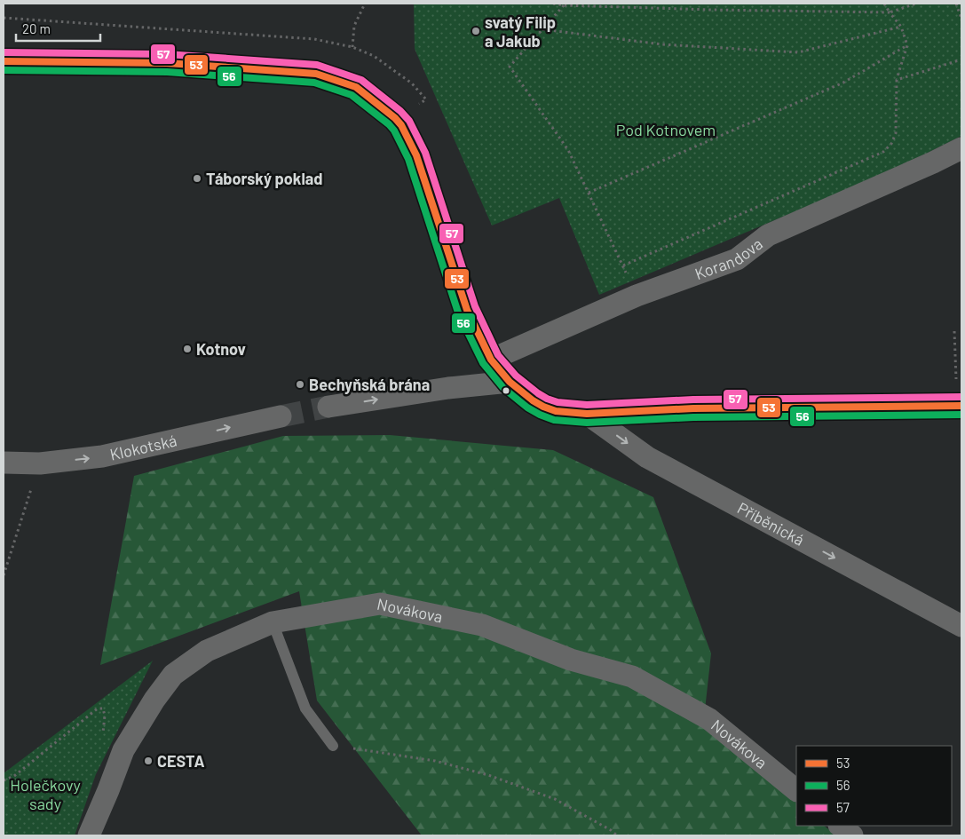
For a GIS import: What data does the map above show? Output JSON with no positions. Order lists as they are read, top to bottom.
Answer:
{
  "streets": {
    "street": [
      "Korandova",
      "Klokotská",
      "Příběnická",
      "Novákova"
    ]
  },
  "one_way": ["Klokotská", "Příběnická"],
  "parks": ["Pod Kotnovem", "Holečkovy sady"],
  "places": [
    "svatý Filip a Jakub",
    "Táborský poklad",
    "Kotnov",
    "Bechyňská brána",
    "CESTA"
  ],
  "lines": ["transit line 57", "transit line 53", "transit line 56"],
  "legend": ["53", "56", "57"],
  "scale_bar": "20 m"
}
